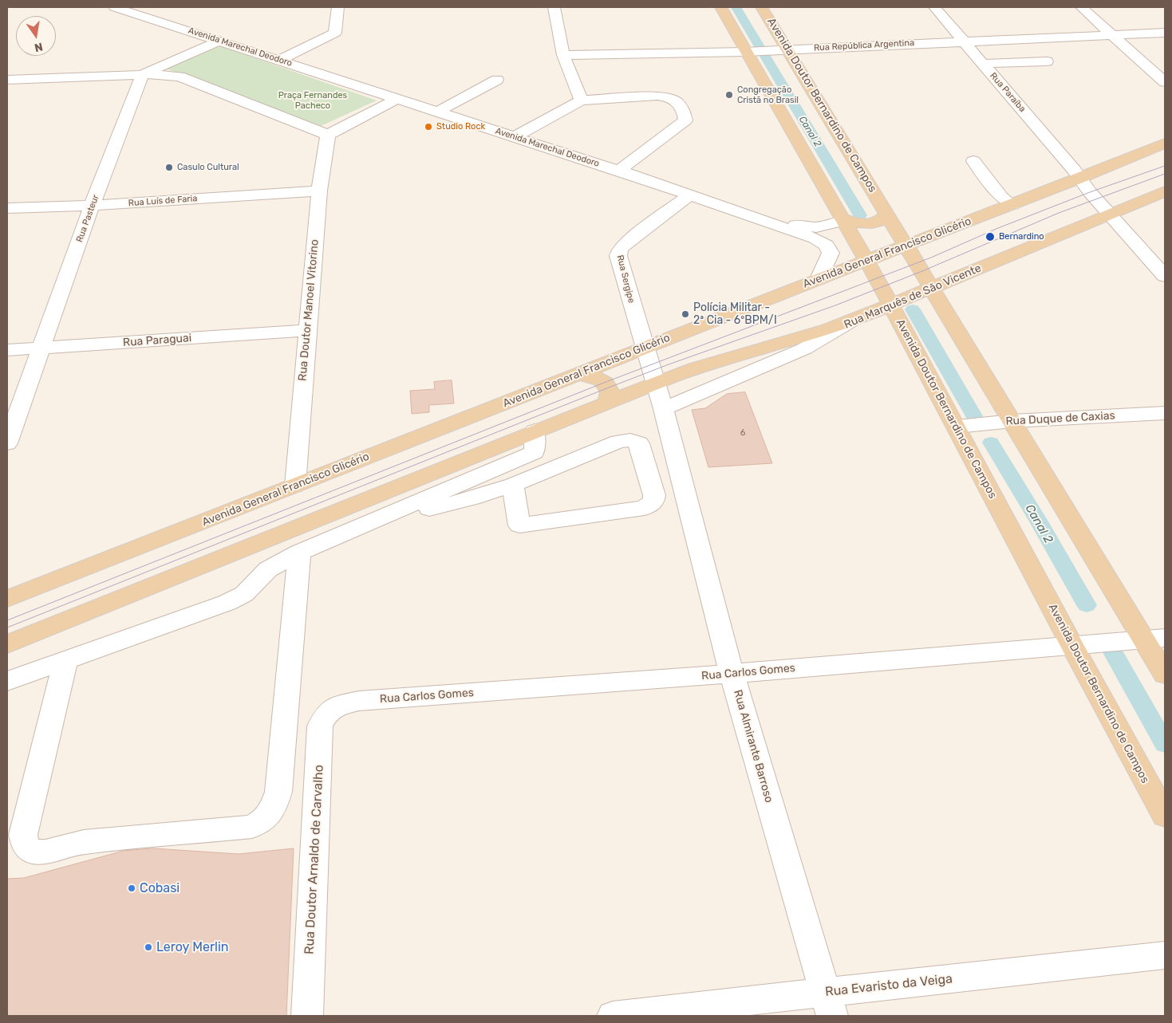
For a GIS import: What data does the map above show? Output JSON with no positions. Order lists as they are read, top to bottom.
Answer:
{
  "streets": {
    "main road": ["Avenida Doutor Bernardino de Campos", "Avenida General Francisco Glicério", "Rua Marquês de São Vicente"],
    "street": [
      "Rua República Argentina",
      "Avenida Marechal Deodoro",
      "Rua Paraíba",
      "Rua Luís de Faria",
      "Rua Pasteur",
      "Rua Sergipe",
      "Rua Doutor Manoel Vitorino",
      "Rua Paraguai",
      "Rua Duque de Caxias",
      "Rua Carlos Gomes",
      "Rua Almirante Barroso",
      "Rua Doutor Arnaldo de Carvalho",
      "Rua Evaristo da Veiga"
    ]
  },
  "crossings": [
    ["Rua República Argentina", "Rua Paraíba"],
    ["Rua República Argentina", "Avenida Doutor Bernardino de Campos"],
    ["Avenida Marechal Deodoro", "Avenida General Francisco Glicério"],
    ["Avenida Marechal Deodoro", "Rua Sergipe"],
    ["Rua Paraíba", "Avenida General Francisco Glicério"],
    ["Rua Paraíba", "Rua Marquês de São Vicente"],
    ["Avenida Doutor Bernardino de Campos", "Avenida General Francisco Glicério"],
    ["Avenida Doutor Bernardino de Campos", "Rua Marquês de São Vicente"],
    ["Avenida Doutor Bernardino de Campos", "Rua Duque de Caxias"],
    ["Avenida Doutor Bernardino de Campos", "Rua Carlos Gomes"],
    ["Rua Luís de Faria", "Rua Pasteur"],
    ["Rua Luís de Faria", "Rua Doutor Manoel Vitorino"],
    ["Rua Pasteur", "Rua Paraguai"],
    ["Avenida General Francisco Glicério", "Rua Sergipe"],
    ["Avenida General Francisco Glicério", "Rua Doutor Manoel Vitorino"],
    ["Avenida General Francisco Glicério", "Rua Almirante Barroso"],
    ["Rua Sergipe", "Rua Almirante Barroso"],
    ["Rua Marquês de São Vicente", "Rua Almirante Barroso"],
    ["Rua Doutor Manoel Vitorino", "Rua Paraguai"],
    ["Rua Carlos Gomes", "Rua Almirante Barroso"],
    ["Rua Carlos Gomes", "Rua Doutor Arnaldo de Carvalho"],
    ["Rua Almirante Barroso", "Rua Evaristo da Veiga"]
  ],
  "water": ["Canal 2"],
  "parks": ["Praça Fernandes Pacheco"],
  "places": [
    "Congregação Cristã no Brasil",
    "Studio Rock",
    "Casulo Cultural",
    "Bernardino",
    "Polícia Militar - 2ª Cia - 6ºBPM/I",
    "Cobasi",
    "Leroy Merlin"
  ],
  "house_numbers": ["6"],
  "north": "bottom"
}
